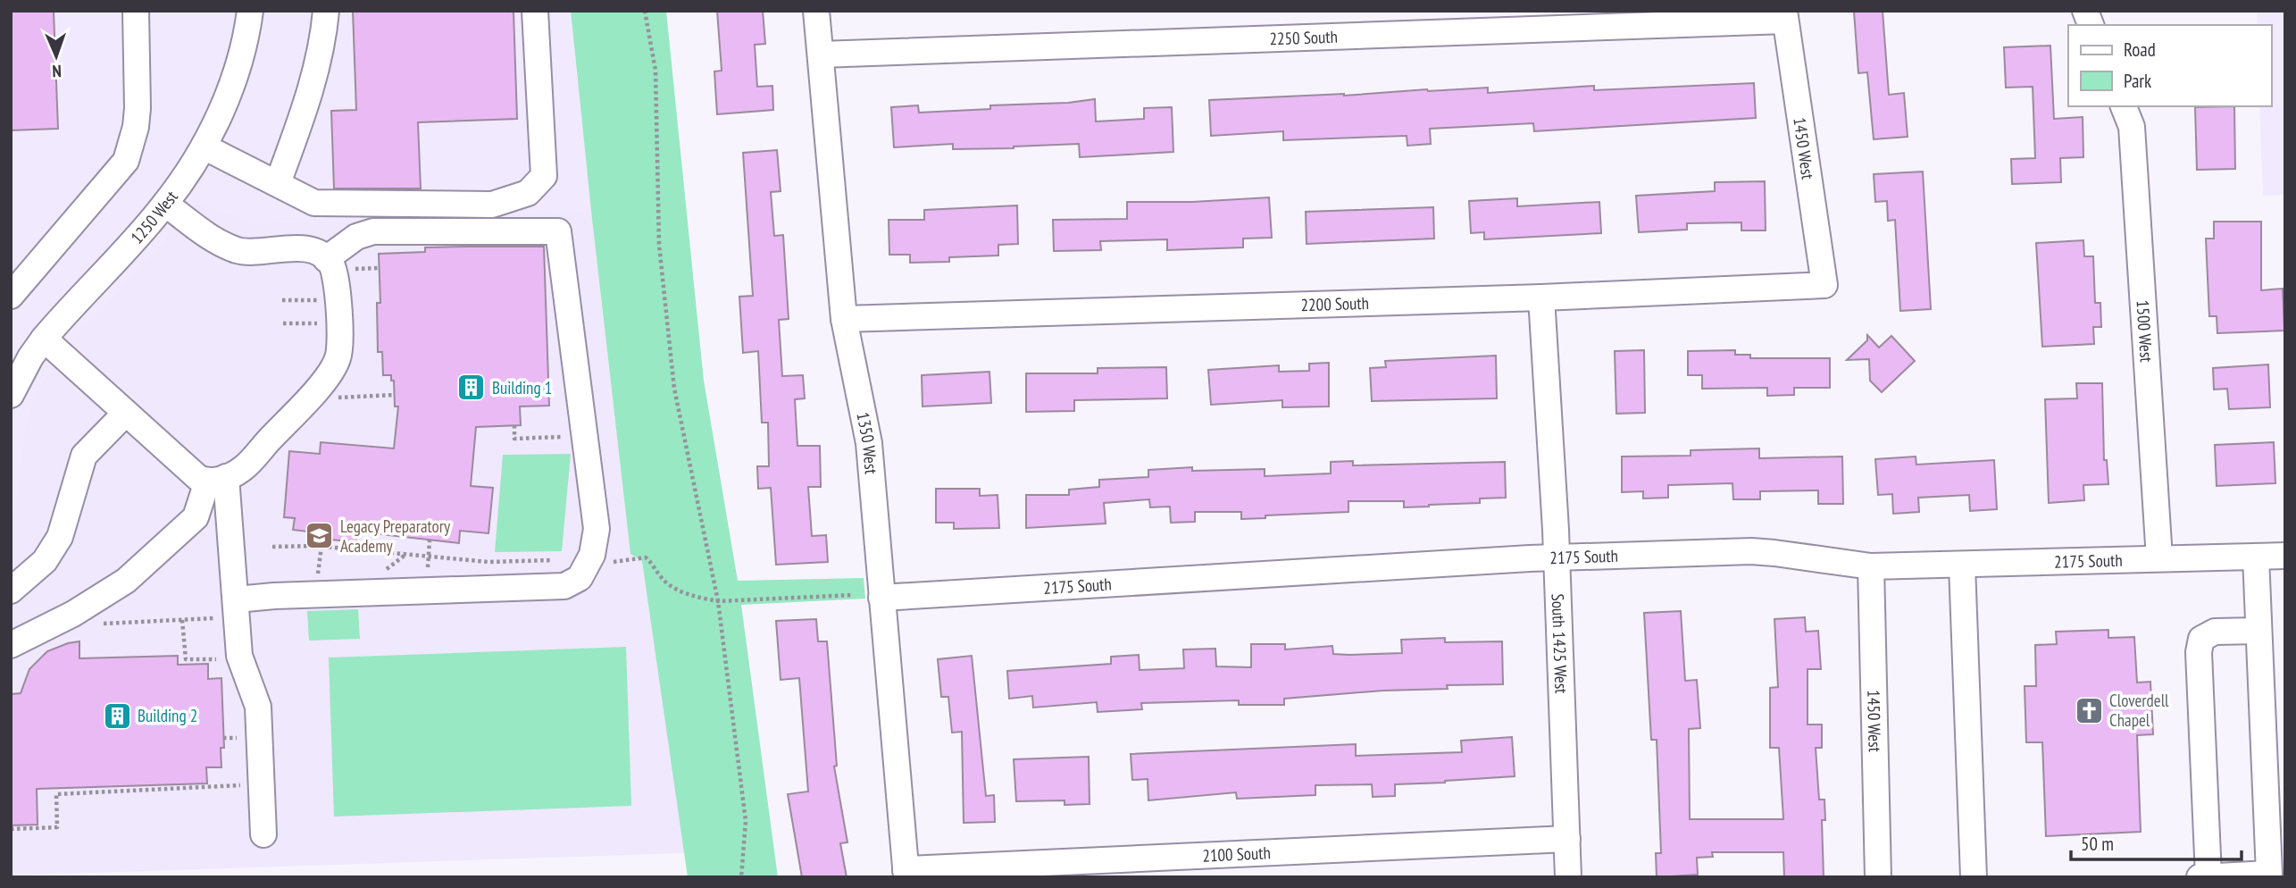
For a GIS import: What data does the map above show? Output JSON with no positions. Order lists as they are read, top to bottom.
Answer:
{
  "streets": {
    "street": [
      "2250 South",
      "1450 West",
      "1250 West",
      "2200 South",
      "1500 West",
      "1350 West",
      "2175 South",
      "South 1425 West",
      "2100 South"
    ]
  },
  "crossings": [
    ["2250 South", "1450 West"],
    ["2250 South", "1350 West"],
    ["1450 West", "2200 South"],
    ["1450 West", "2175 South"],
    ["2200 South", "1350 West"],
    ["2200 South", "South 1425 West"],
    ["1500 West", "2175 South"],
    ["1350 West", "2175 South"],
    ["1350 West", "2100 South"],
    ["2175 South", "South 1425 West"],
    ["South 1425 West", "2100 South"]
  ],
  "places": {
    "building": ["Building 1", "Building 2"],
    "school or university": ["Legacy Preparatory Academy"],
    "church": ["Cloverdell Chapel"]
  },
  "legend": ["Road", "Park"],
  "scale_bar": "50 m",
  "north": "bottom"
}
